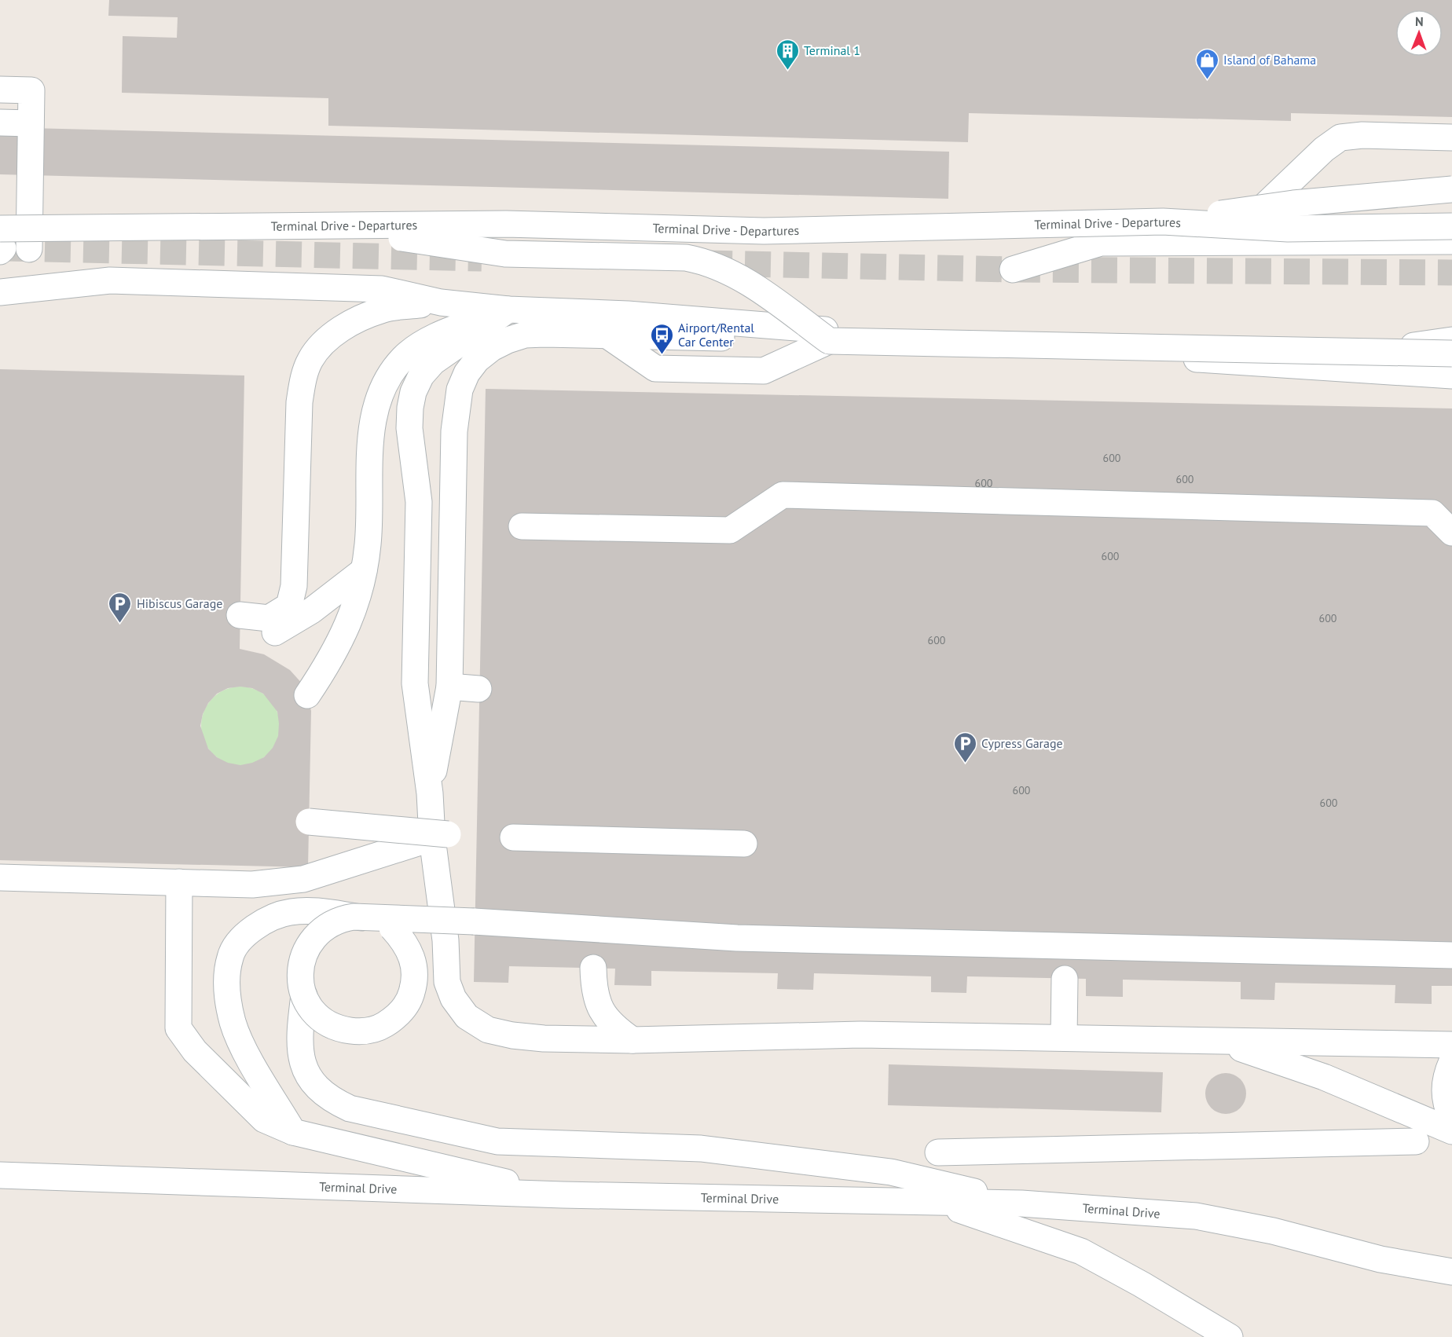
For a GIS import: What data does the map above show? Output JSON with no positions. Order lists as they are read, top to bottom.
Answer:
{
  "streets": {
    "street": ["Terminal Drive - Departures", "Terminal Drive"]
  },
  "places": {
    "building": ["Terminal 1"],
    "shop": ["Island of Bahama"],
    "bus stop": ["Airport/Rental Car Center"],
    "parking": ["Hibiscus Garage", "Cypress Garage"]
  },
  "house_numbers": [
    "600",
    "600",
    "600",
    "600",
    "600",
    "600",
    "600",
    "600"
  ],
  "north": "top"
}
